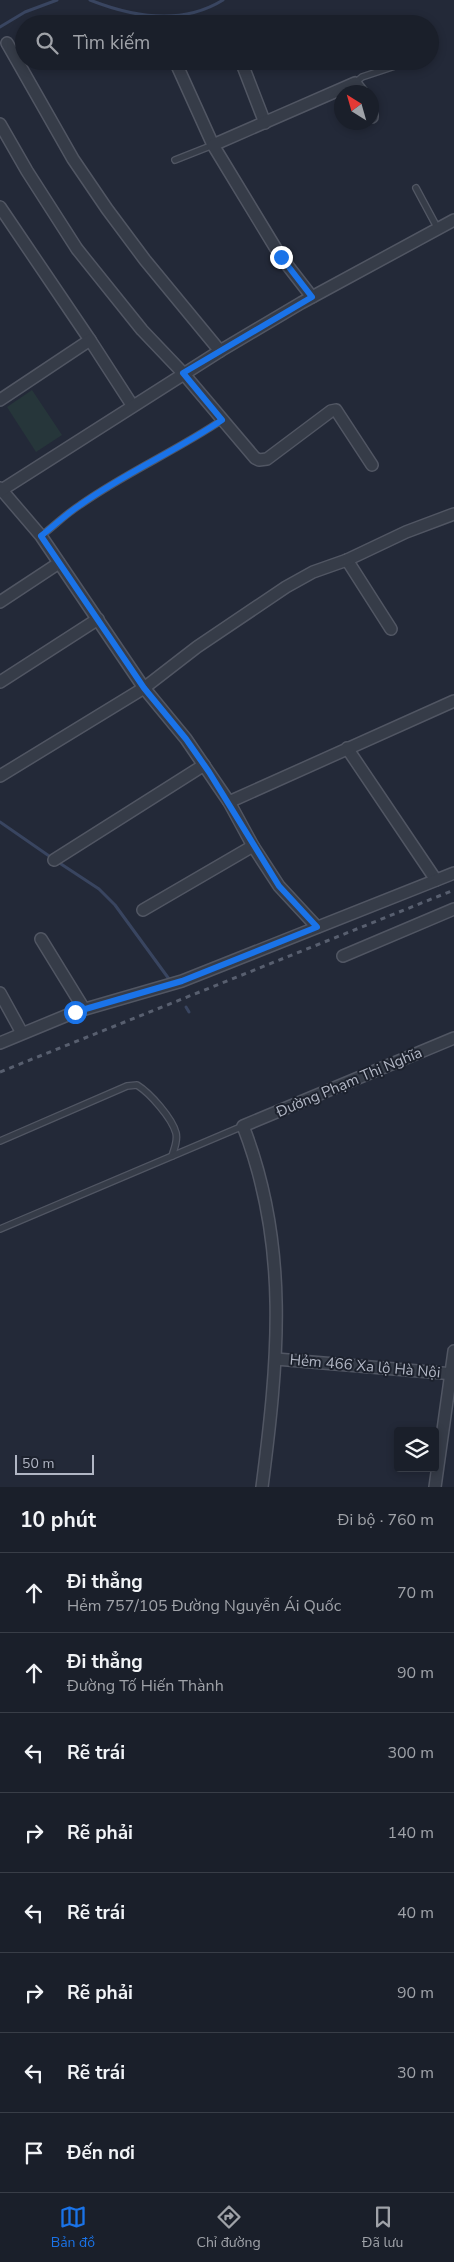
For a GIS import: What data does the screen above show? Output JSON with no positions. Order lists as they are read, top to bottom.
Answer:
{
  "streets": {
    "street": ["Đường Phạm Thị Nghĩa", "Hẻm 466 Xa lộ Hà Nội"]
  },
  "scale_bar": "50 m",
  "north": "top left",
  "page": {
    "search": "Tìm kiếm",
    "scale": "50 m",
    "heading": ["10 phút", "Đi bộ · 760 m"],
    "list": [
      ["Đi thẳng", "Hẻm 757/105 Đường Nguyễn Ái Quốc", "70 m"],
      ["Đi thẳng", "Đường Tố Hiến Thành", "90 m"],
      ["Rẽ trái", "300 m"],
      ["Rẽ phải", "140 m"],
      ["Rẽ trái", "40 m"],
      ["Rẽ phải", "90 m"],
      ["Rẽ trái", "30 m"],
      "Đến nơi"
    ],
    "nav": ["Bản đồ", "Chỉ đường", "Đã lưu"]
  }
}
